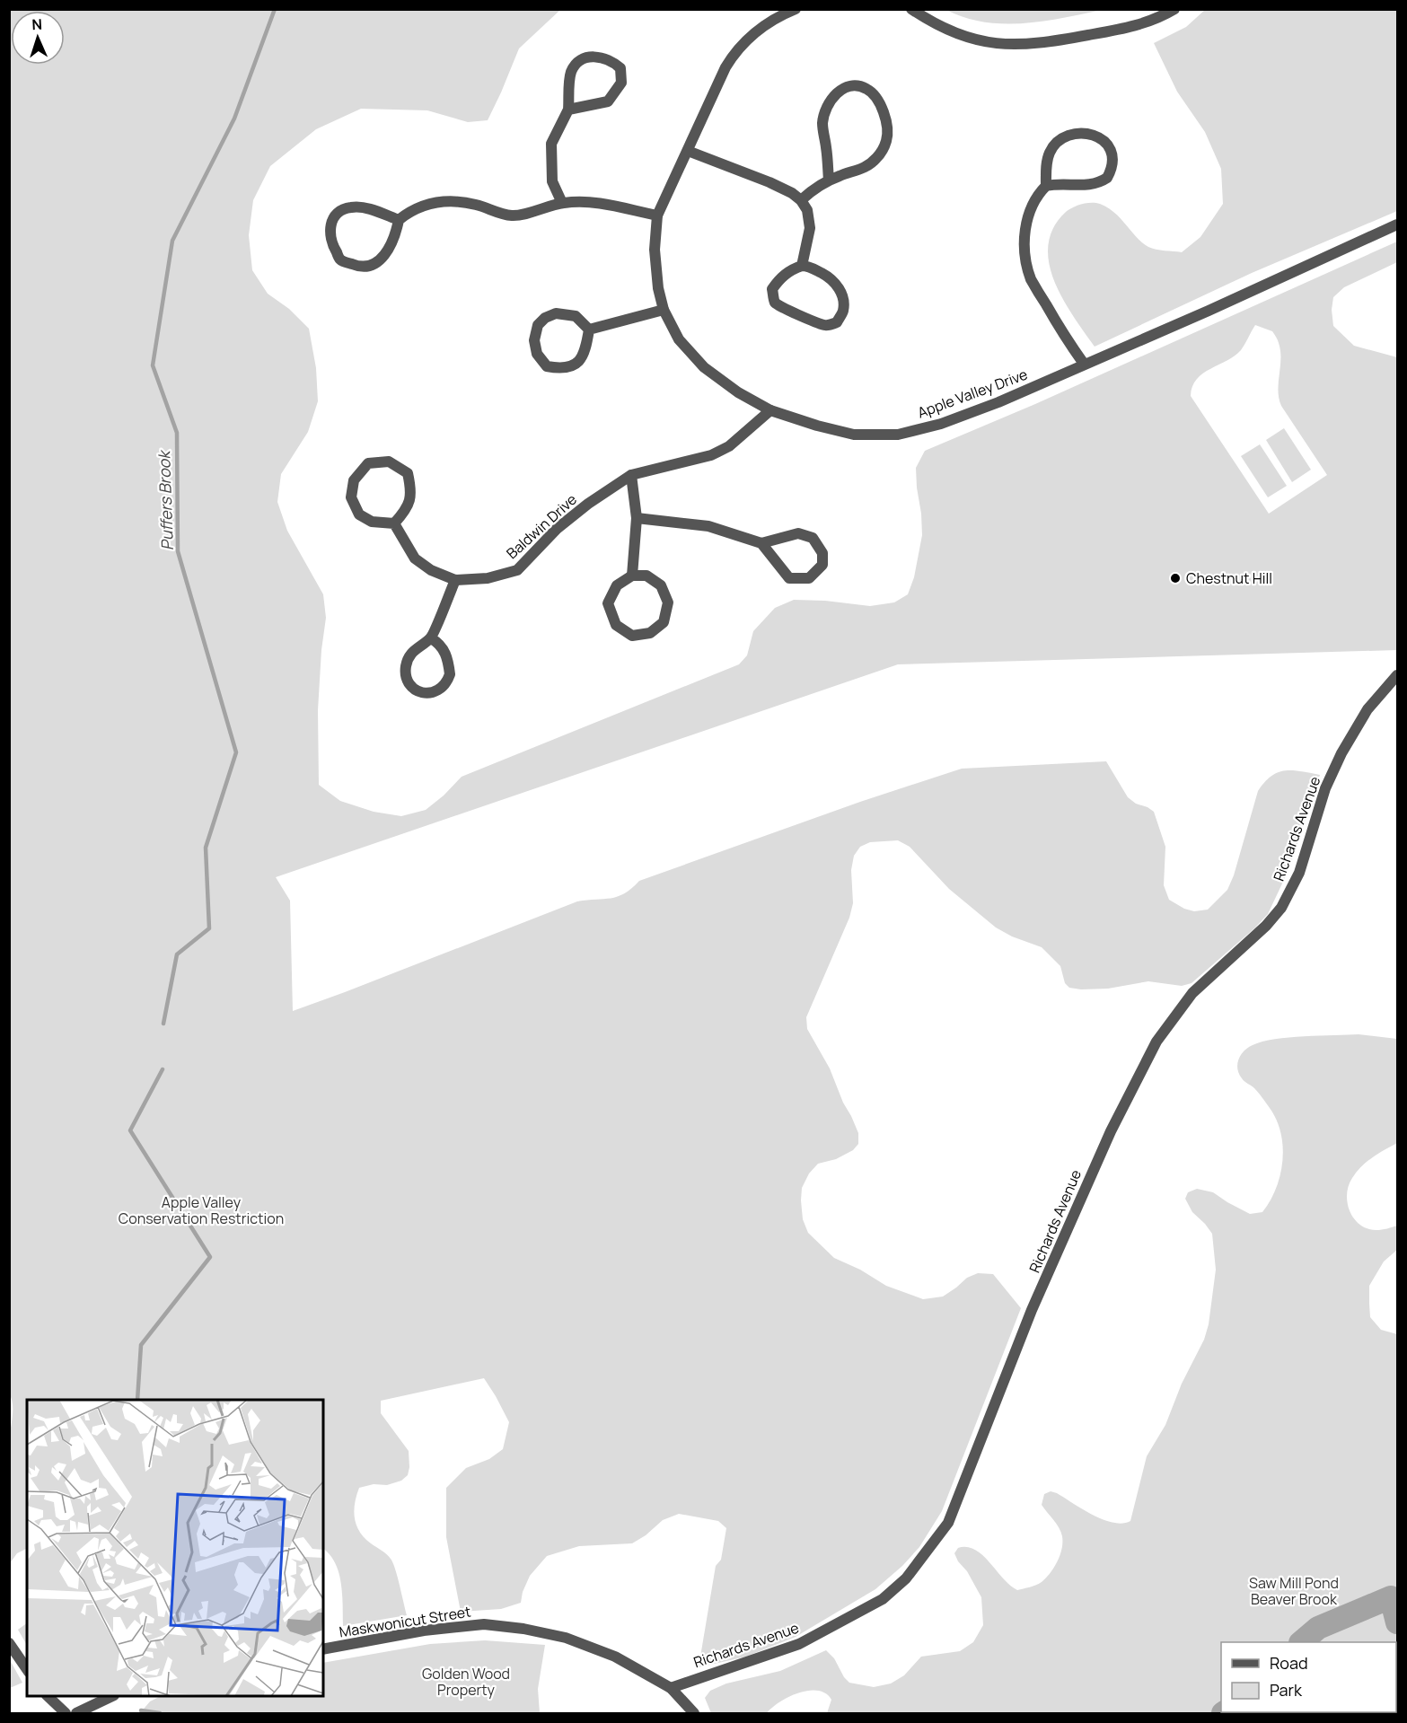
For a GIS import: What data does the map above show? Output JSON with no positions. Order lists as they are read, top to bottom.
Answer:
{
  "streets": {
    "street": [
      "Apple Valley Drive",
      "Baldwin Drive",
      "Richards Avenue",
      "Maskwonicut Street"
    ]
  },
  "crossings": [
    ["Apple Valley Drive", "Baldwin Drive"],
    ["Richards Avenue", "Maskwonicut Street"]
  ],
  "water": ["Puffers Brook"],
  "parks": ["Apple Valley Conservation Restriction", "Saw Mill Pond Beaver Brook", "Golden Wood Property"],
  "places": ["Chestnut Hill"],
  "legend": ["Road", "Park"],
  "north": "top"
}
